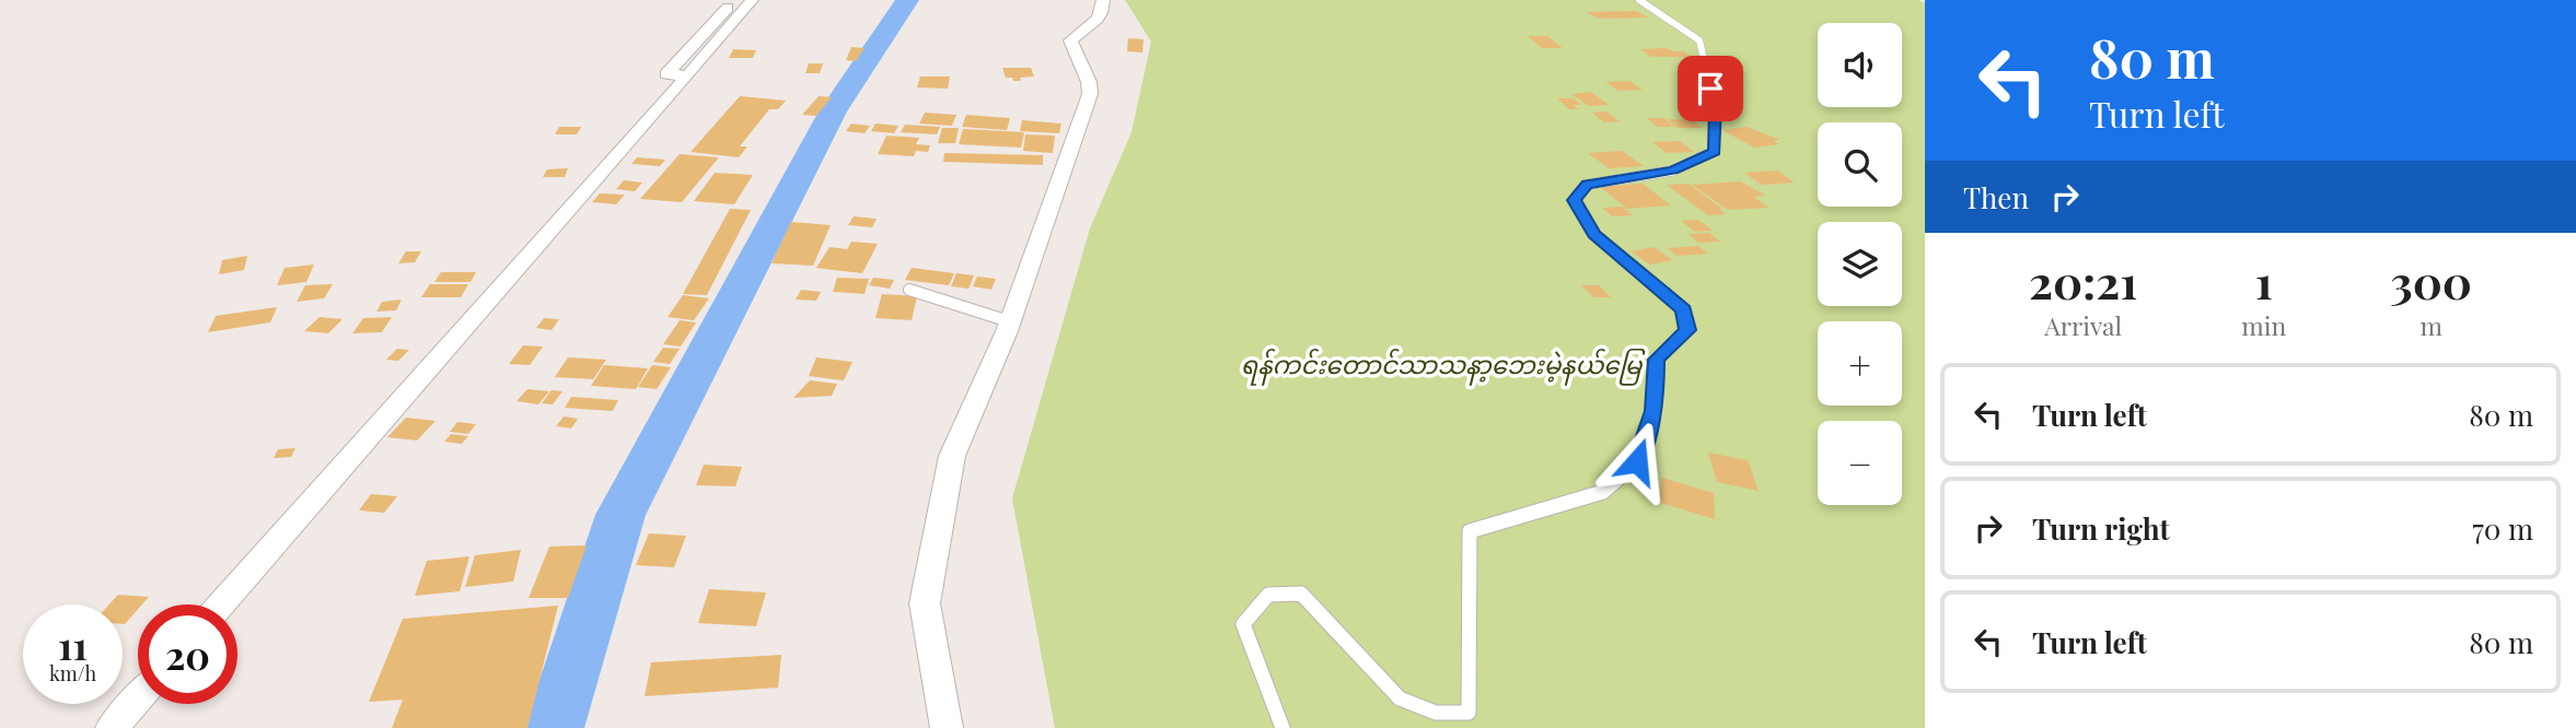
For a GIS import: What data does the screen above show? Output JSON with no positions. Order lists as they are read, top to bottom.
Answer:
{
  "parks": ["ရန်ကင်းတောင်သာသနာ့ဘေးမဲ့နယ်မြေ"],
  "page": {
    "turn": ["80 m", "Turn left"],
    "map_buttons": ["+", "−"],
    "then": "Then",
    "eta": [
      "20:21",
      "Arrival",
      "1",
      "min",
      "300",
      "m"
    ],
    "list": [
      {
        "name": "Turn left",
        "value": "80 m"
      },
      {
        "name": "Turn right",
        "value": "70 m"
      },
      {
        "name": "Turn left",
        "value": "80 m"
      }
    ],
    "speed": "11 km/h",
    "limit": "20"
  }
}
